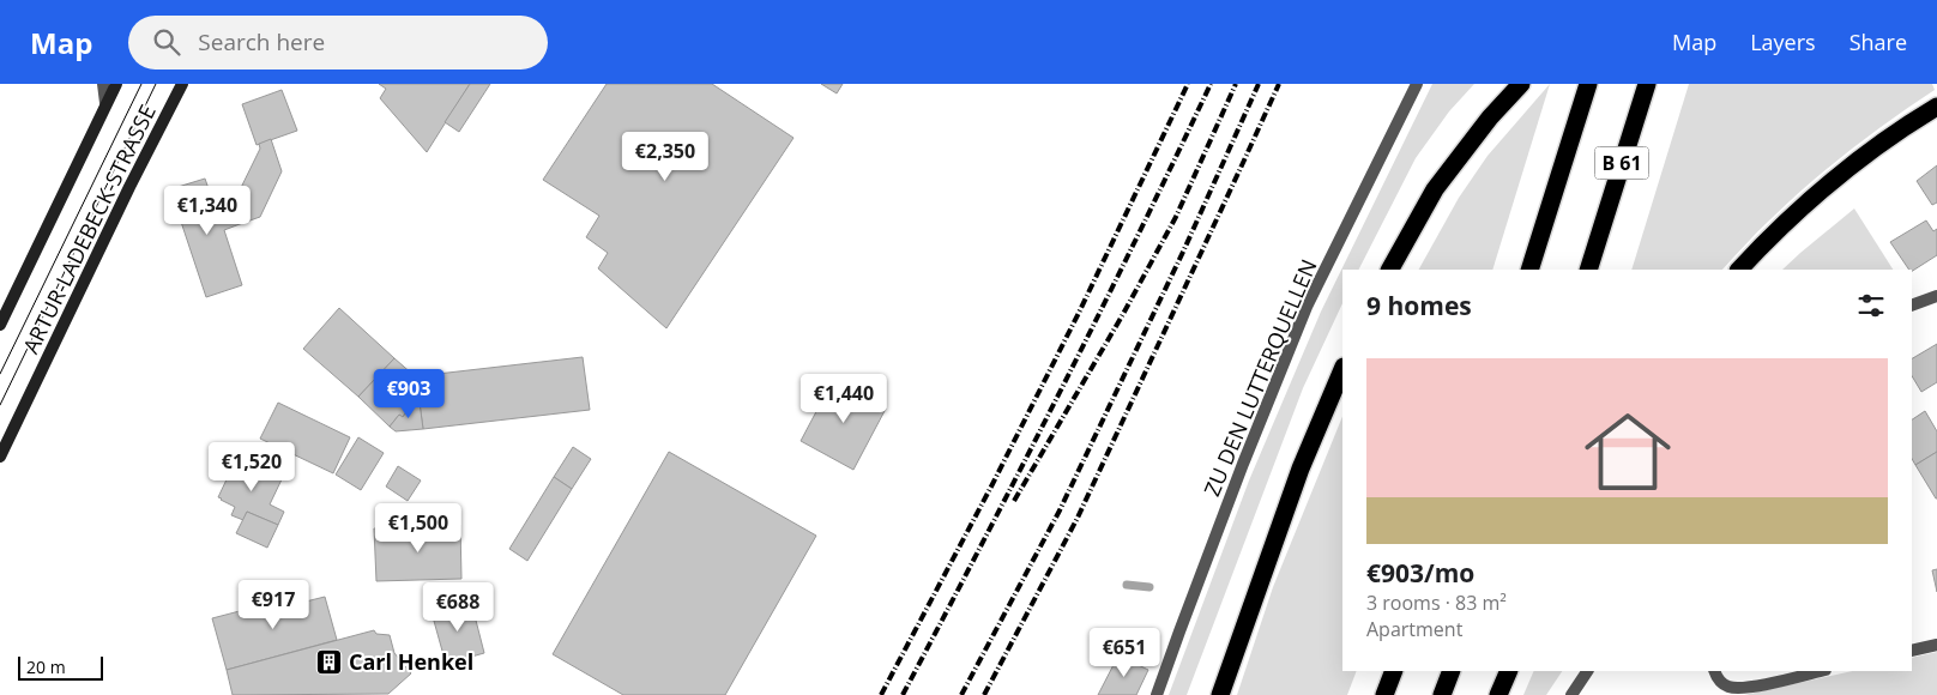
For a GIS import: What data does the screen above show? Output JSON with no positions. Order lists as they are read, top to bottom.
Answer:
{
  "streets": {
    "highway": ["B 61"],
    "street": ["ARTUR-LADEBECK-STRASSE", "ZU DEN LUTTERQUELLEN"]
  },
  "places": {
    "building": ["Carl Henkel"]
  },
  "scale_bar": "20 m",
  "page": {
    "header": "Map",
    "search": "Search here",
    "nav": ["Map", "Layers", "Share"],
    "price": [
      "€2,350",
      "€1,340",
      "€903",
      "€1,440",
      "€1,520",
      "€1,500",
      "€917",
      "€688",
      "€651"
    ],
    "heading": "9 homes",
    "list": [
      {
        "name": "€903/mo",
        "note": "3 rooms · 83 m² · Apartment"
      }
    ],
    "scale": "20 m"
  }
}
